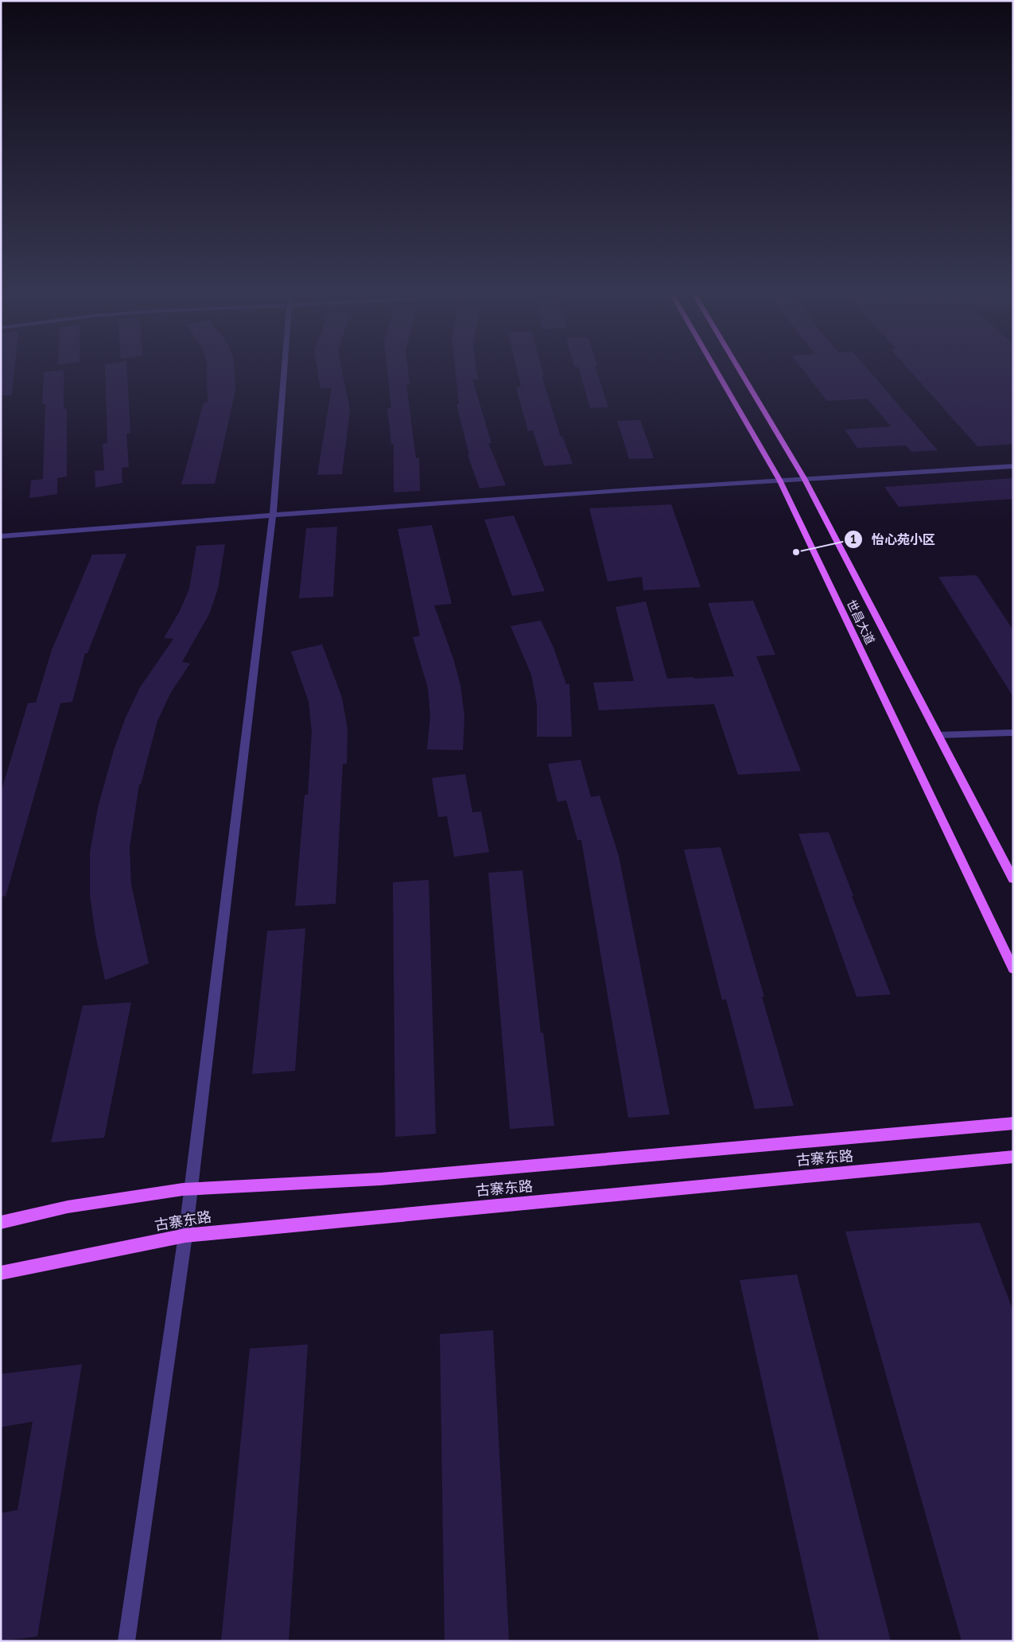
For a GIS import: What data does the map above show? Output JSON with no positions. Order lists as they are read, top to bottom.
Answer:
{
  "streets": {
    "main road": ["世昌大道", "古寨东路"]
  },
  "places": ["怡心苑小区"]
}
